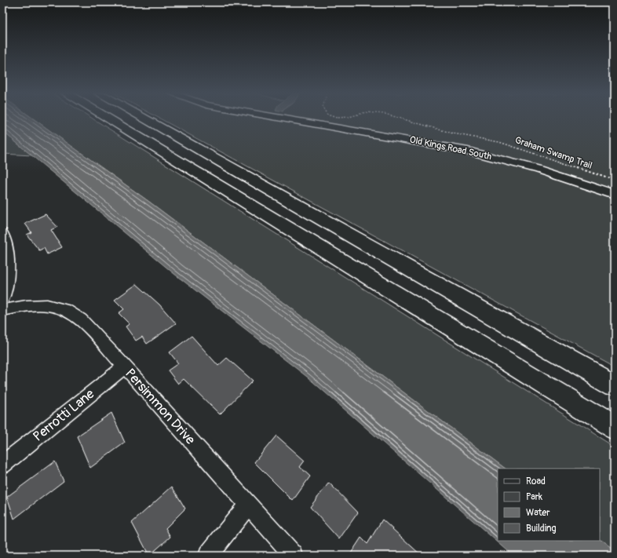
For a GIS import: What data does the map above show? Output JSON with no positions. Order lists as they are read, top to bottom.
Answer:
{
  "streets": {
    "street": ["Old Kings Road South", "Persimmon Drive", "Perrotti Lane"],
    "path": ["Graham Swamp Trail"]
  },
  "crossings": [
    ["Persimmon Drive", "Perrotti Lane"]
  ],
  "legend": [
    "Road",
    "Park",
    "Water",
    "Building"
  ]
}
